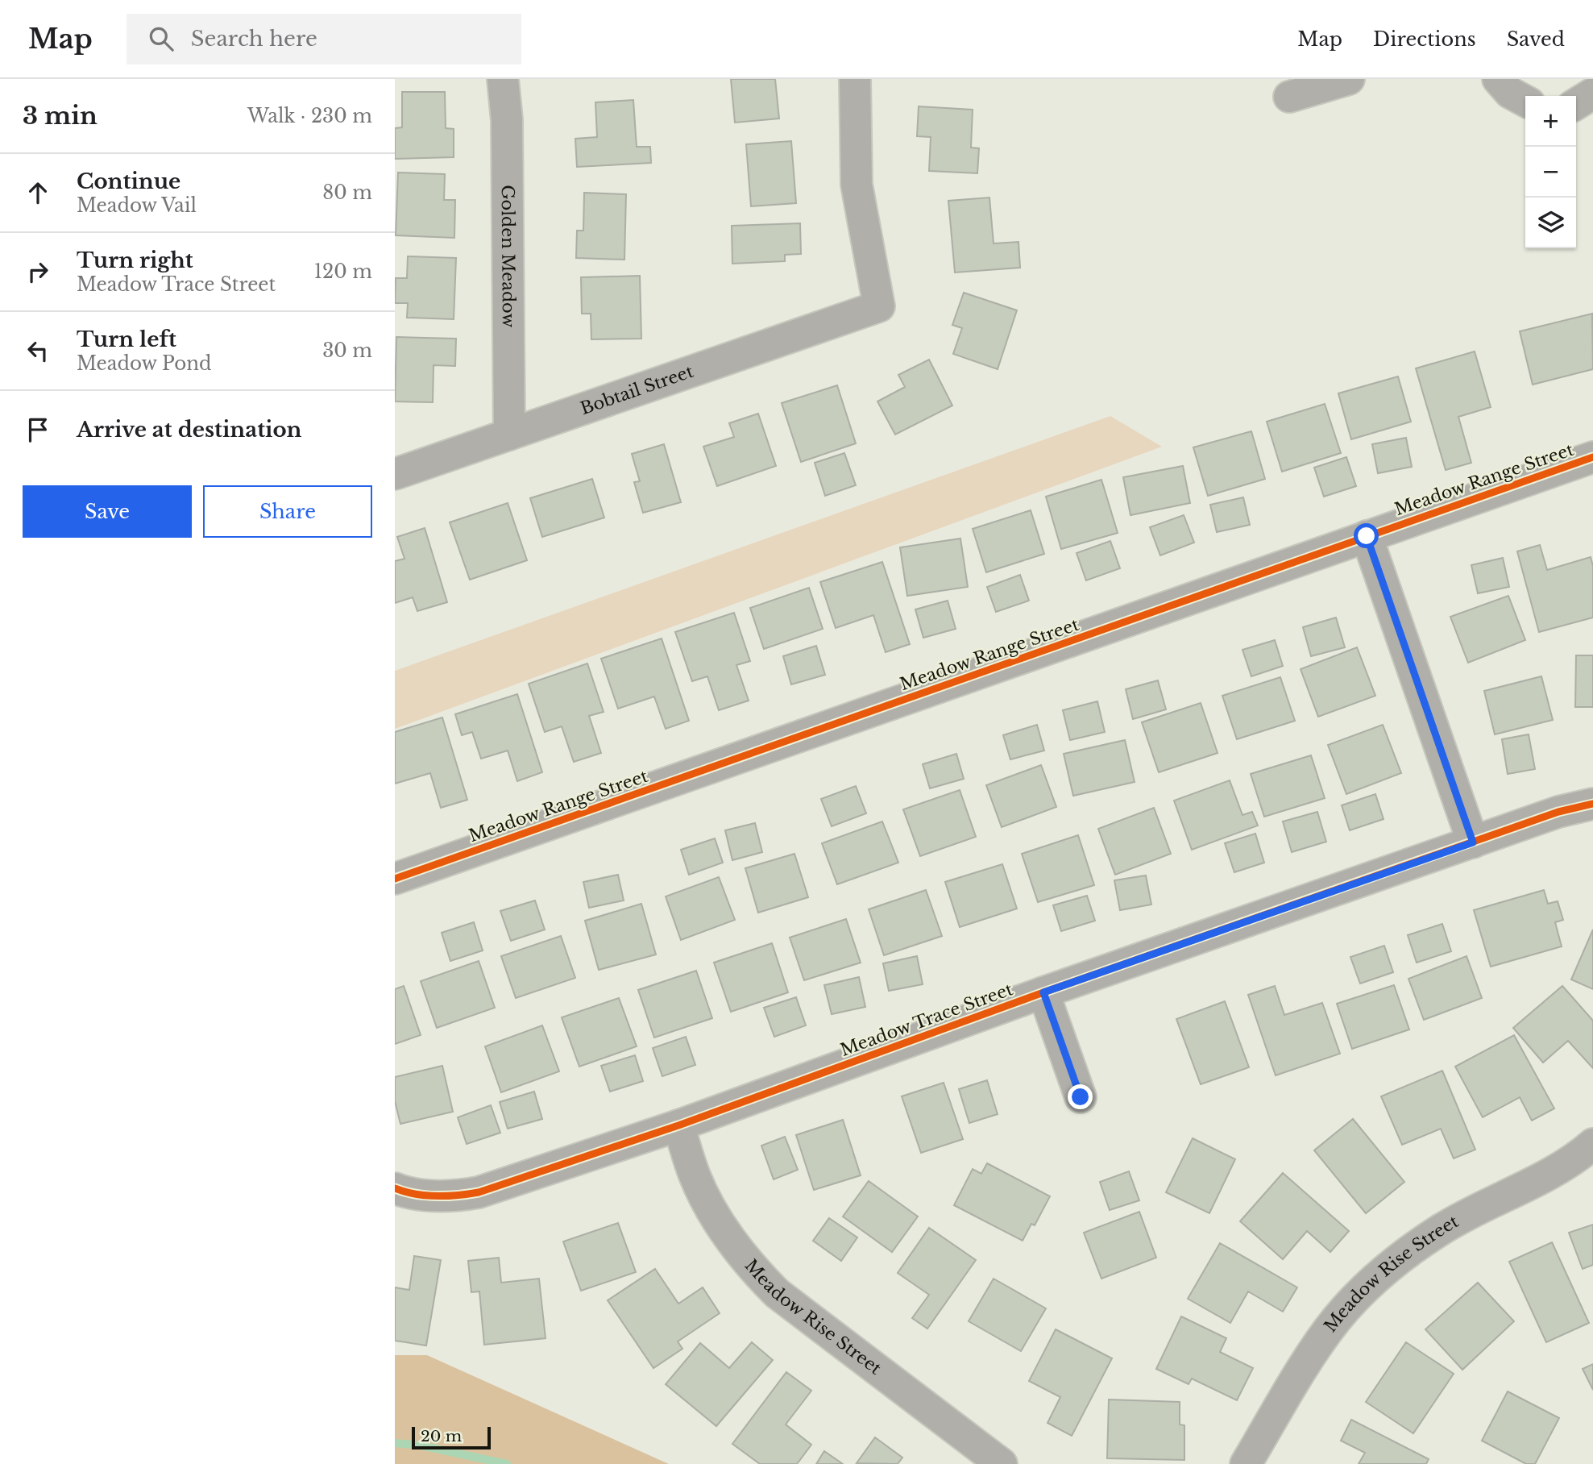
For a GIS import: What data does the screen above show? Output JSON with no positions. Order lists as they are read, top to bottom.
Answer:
{
  "streets": {
    "street": [
      "Golden Meadow",
      "Bobtail Street",
      "Meadow Range Street",
      "Meadow Trace Street",
      "Meadow Rise Street"
    ]
  },
  "crossings": [
    ["Golden Meadow", "Bobtail Street"],
    ["Meadow Trace Street", "Meadow Rise Street"]
  ],
  "scale_bar": "20 m",
  "page": {
    "header": "Map",
    "search": "Search here",
    "nav": ["Map", "Directions", "Saved"],
    "heading": ["3 min", "Walk · 230 m"],
    "map_buttons": ["+", "−"],
    "list": [
      ["Continue", "Meadow Vail", "80 m"],
      ["Turn right", "Meadow Trace Street", "120 m"],
      ["Turn left", "Meadow Pond", "30 m"],
      "Arrive at destination"
    ],
    "buttons": ["Save", "Share"],
    "scale": "20 m"
  }
}
